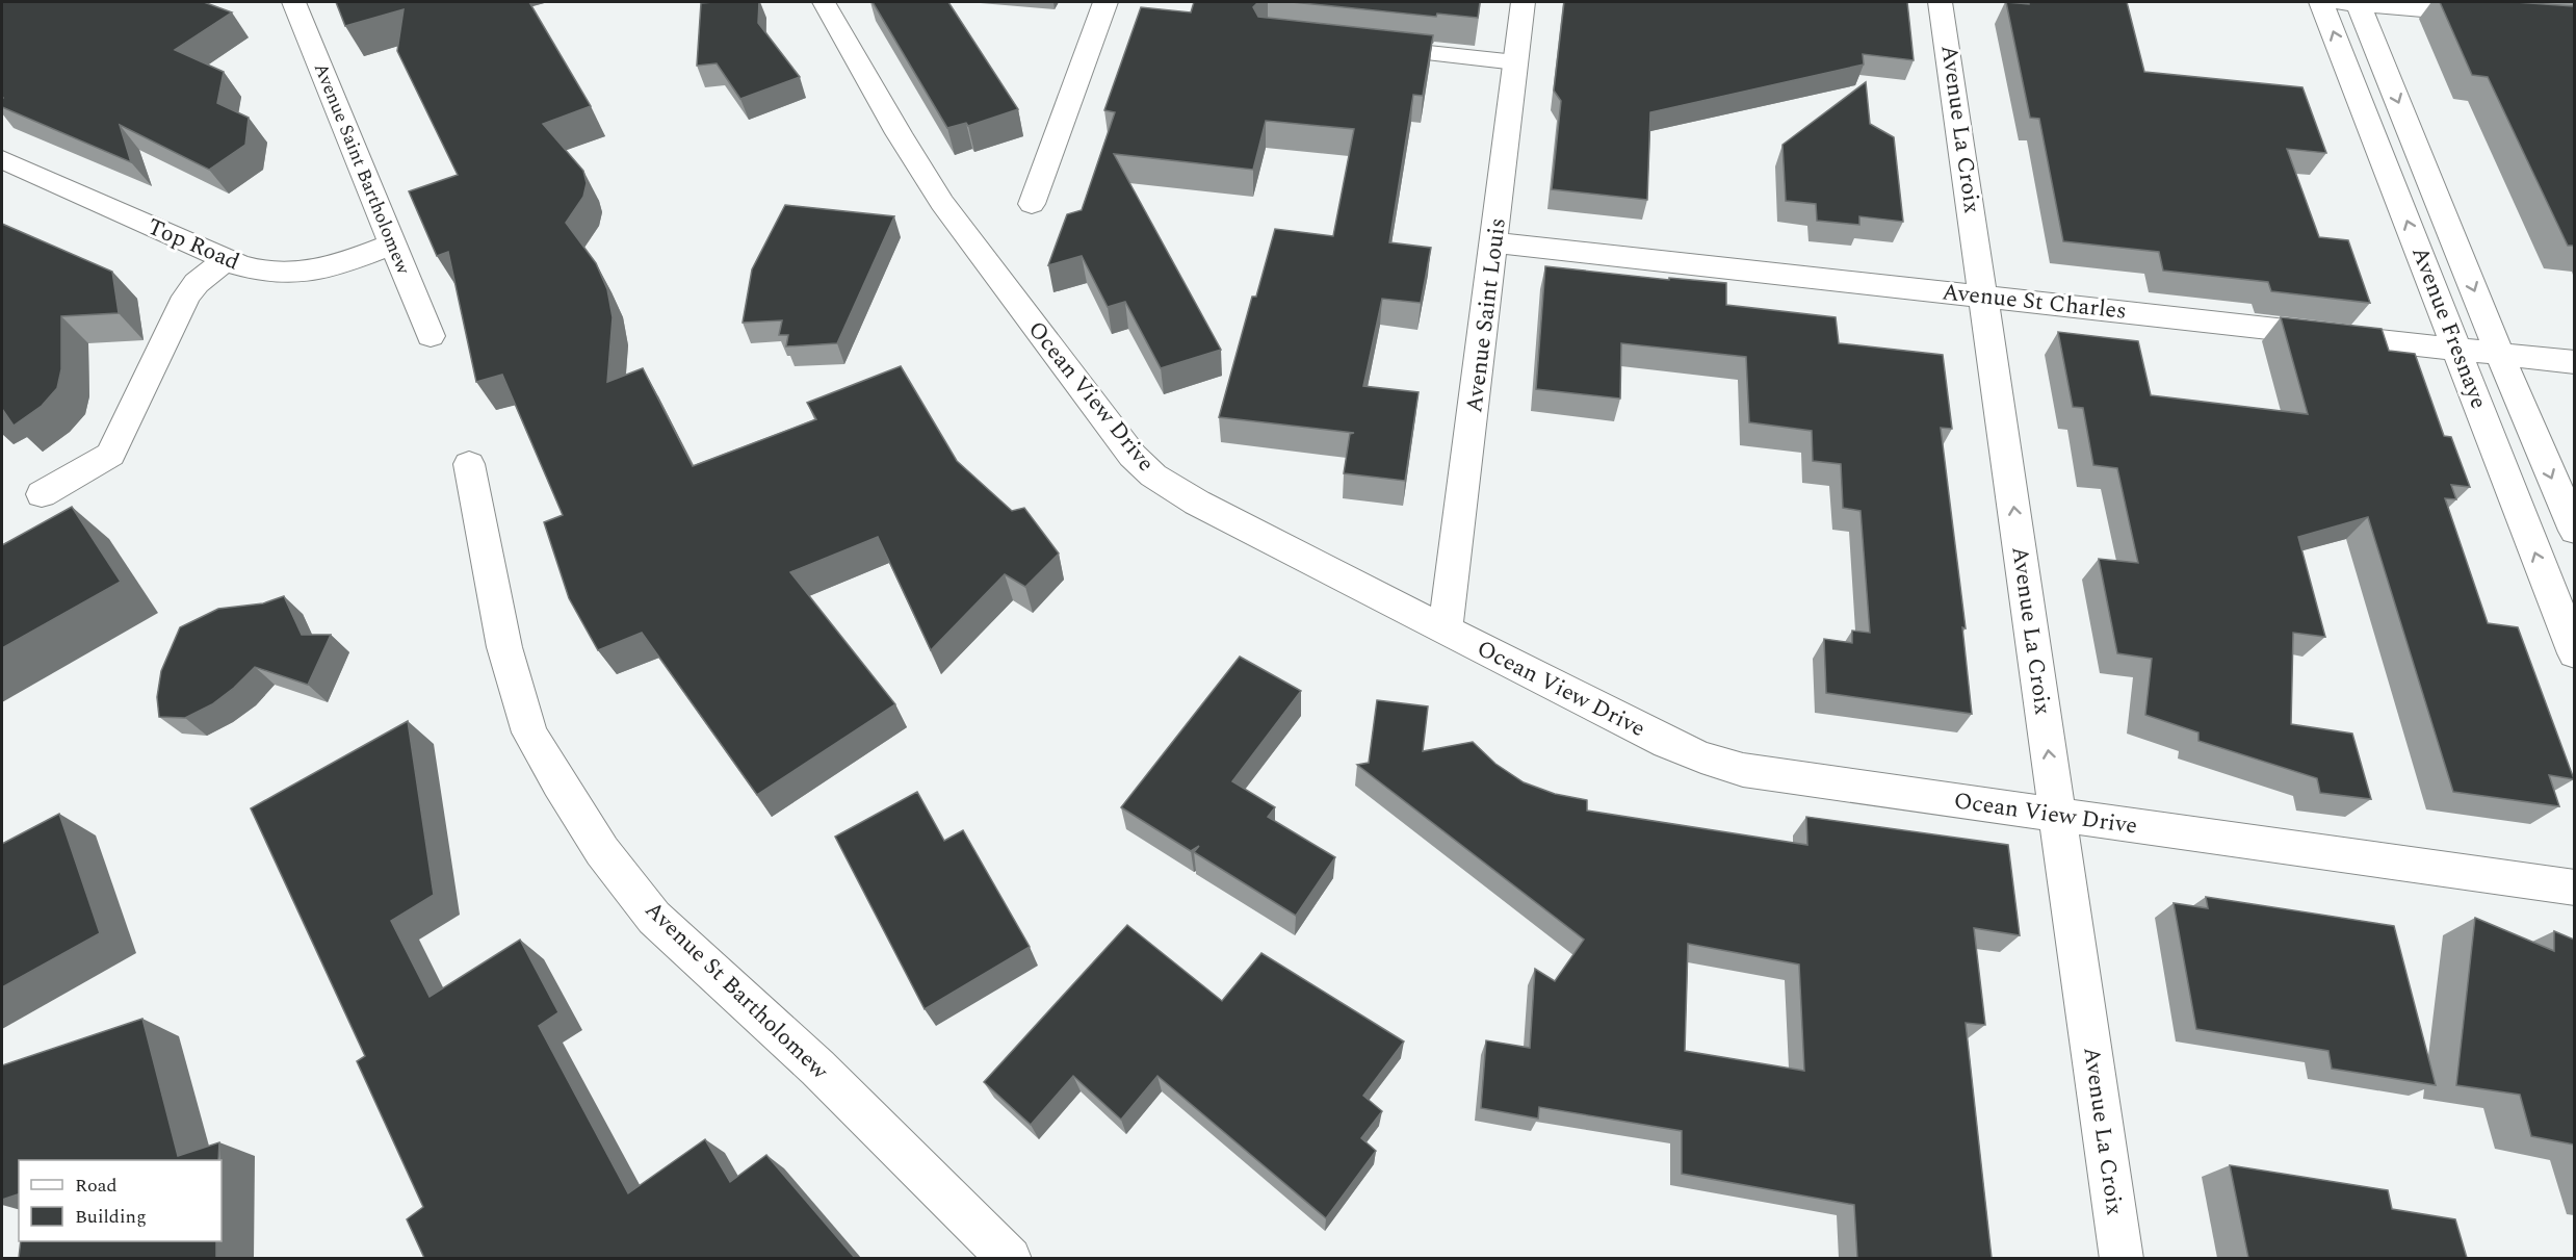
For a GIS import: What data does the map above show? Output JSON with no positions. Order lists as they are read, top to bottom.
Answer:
{
  "streets": {
    "street": [
      "Avenue La Croix",
      "Avenue Saint Bartholomew",
      "Top Road",
      "Avenue St Charles",
      "Avenue Saint Louis",
      "Avenue Fresnaye",
      "Ocean View Drive",
      "Avenue St Bartholomew"
    ]
  },
  "crossings": [
    ["Avenue La Croix", "Avenue St Charles"],
    ["Avenue La Croix", "Ocean View Drive"],
    ["Avenue Saint Bartholomew", "Top Road"],
    ["Avenue St Charles", "Avenue Saint Louis"],
    ["Avenue St Charles", "Avenue Fresnaye"],
    ["Avenue Saint Louis", "Ocean View Drive"]
  ],
  "one_way": ["Avenue La Croix"],
  "legend": ["Road", "Building"]
}
